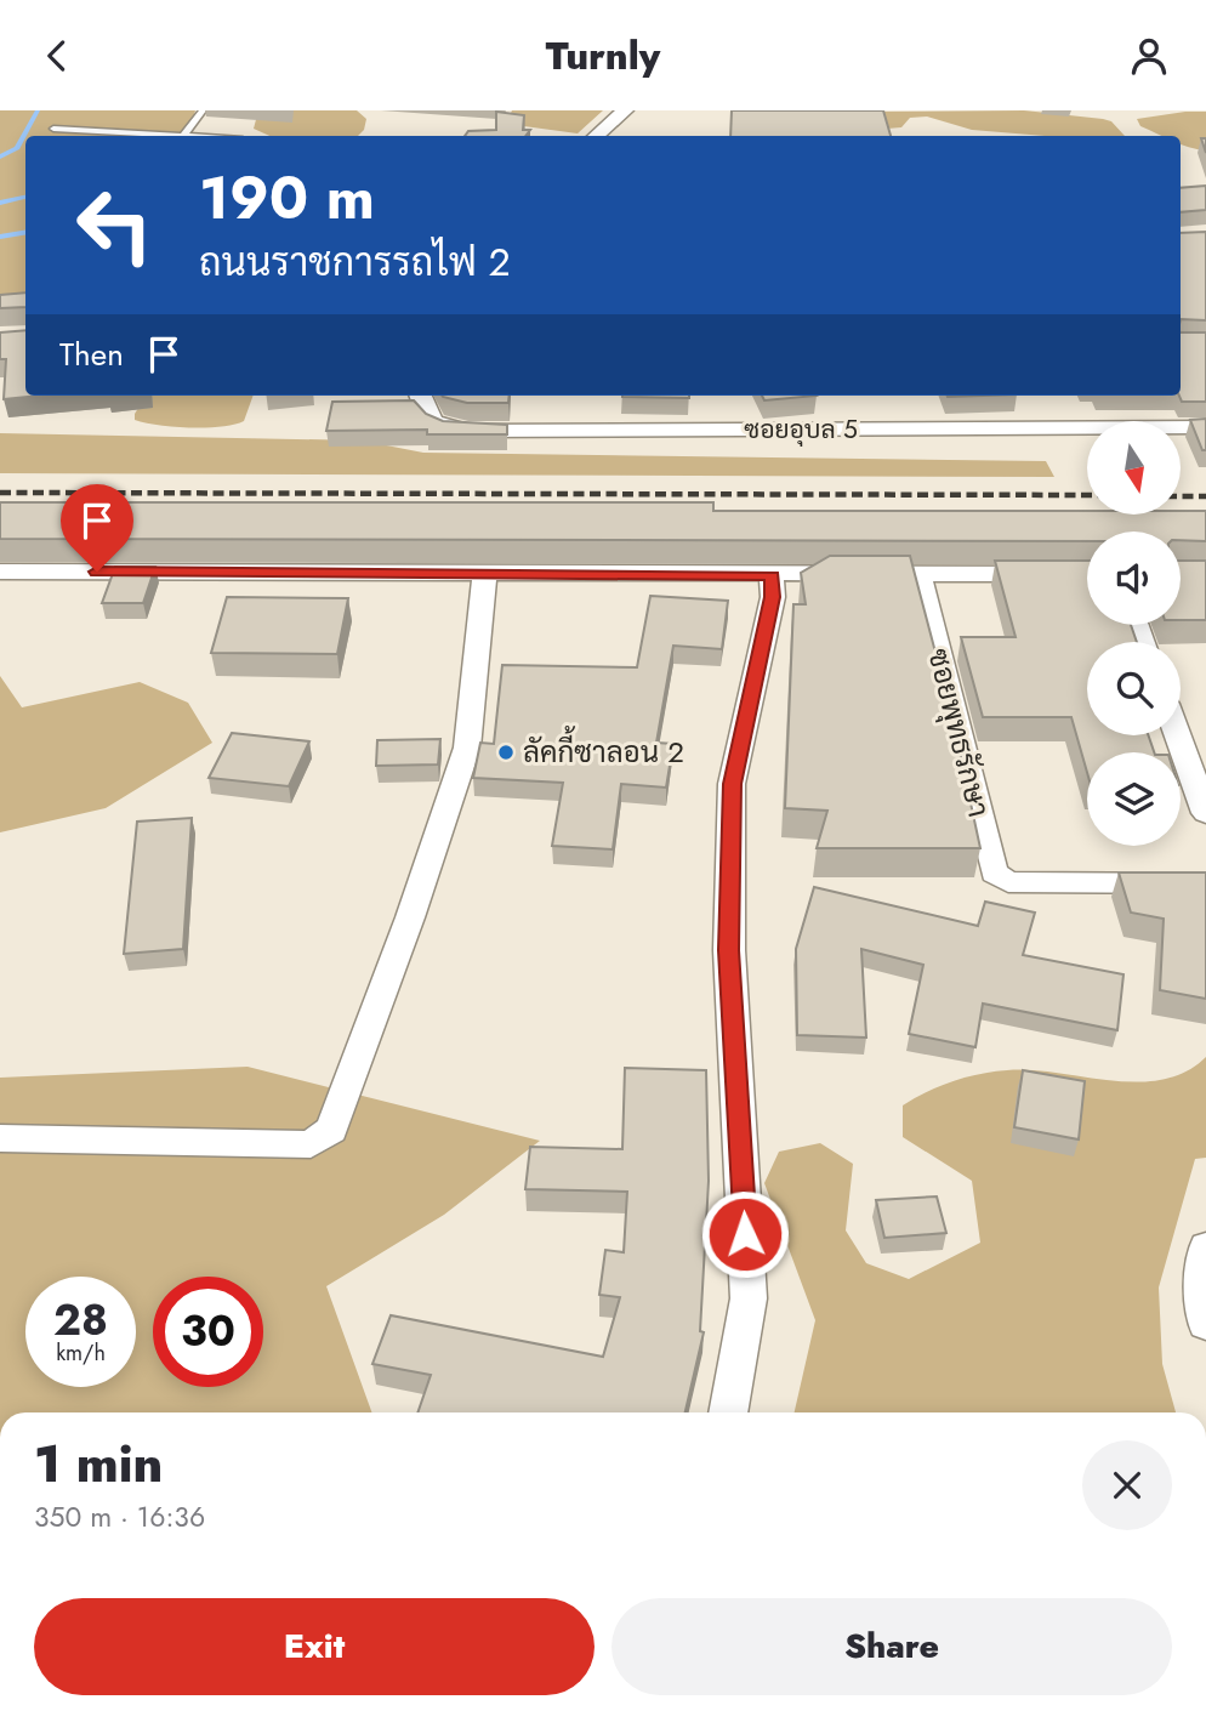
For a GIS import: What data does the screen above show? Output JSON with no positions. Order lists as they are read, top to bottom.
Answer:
{
  "streets": {
    "street": ["ซอยอุบล 5", "ซอยพุทธรักษา"]
  },
  "places": ["ลัคกี้ซาลอน 2"],
  "north": "bottom",
  "page": {
    "header": "Turnly",
    "turn": ["190 m", "ถนนราชการรถไฟ 2"],
    "then": "Then",
    "speed": "28 km/h",
    "limit": "30",
    "heading": ["1 min", "350 m · 16:36"],
    "buttons": ["Exit", "Share"]
  }
}
